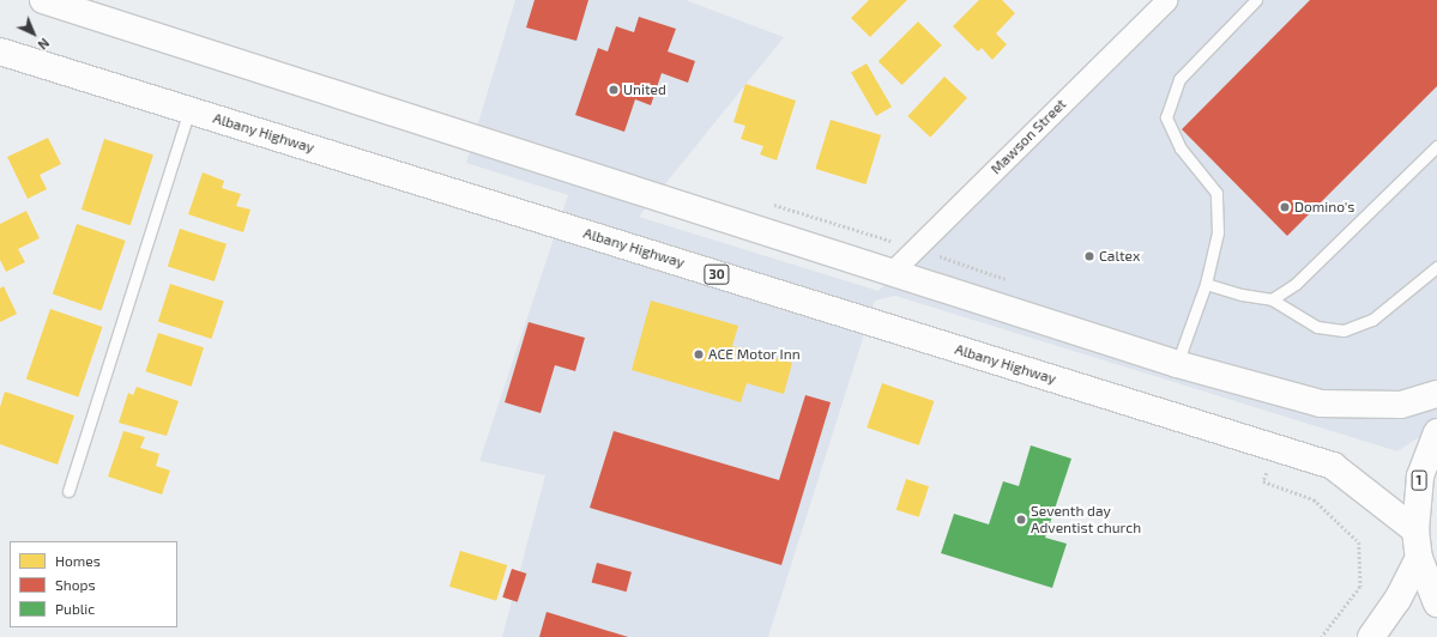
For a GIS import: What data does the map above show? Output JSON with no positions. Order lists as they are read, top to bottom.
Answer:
{
  "streets": {
    "main road": ["Albany Highway", "30", "1"],
    "street": ["Mawson Street"]
  },
  "crossings": [
    ["Albany Highway", "1"]
  ],
  "places": [
    "United",
    "Domino's",
    "Caltex",
    "ACE Motor Inn",
    "Seventh day Adventist church"
  ],
  "legend": ["Homes", "Shops", "Public"],
  "north": "bottom right"
}
